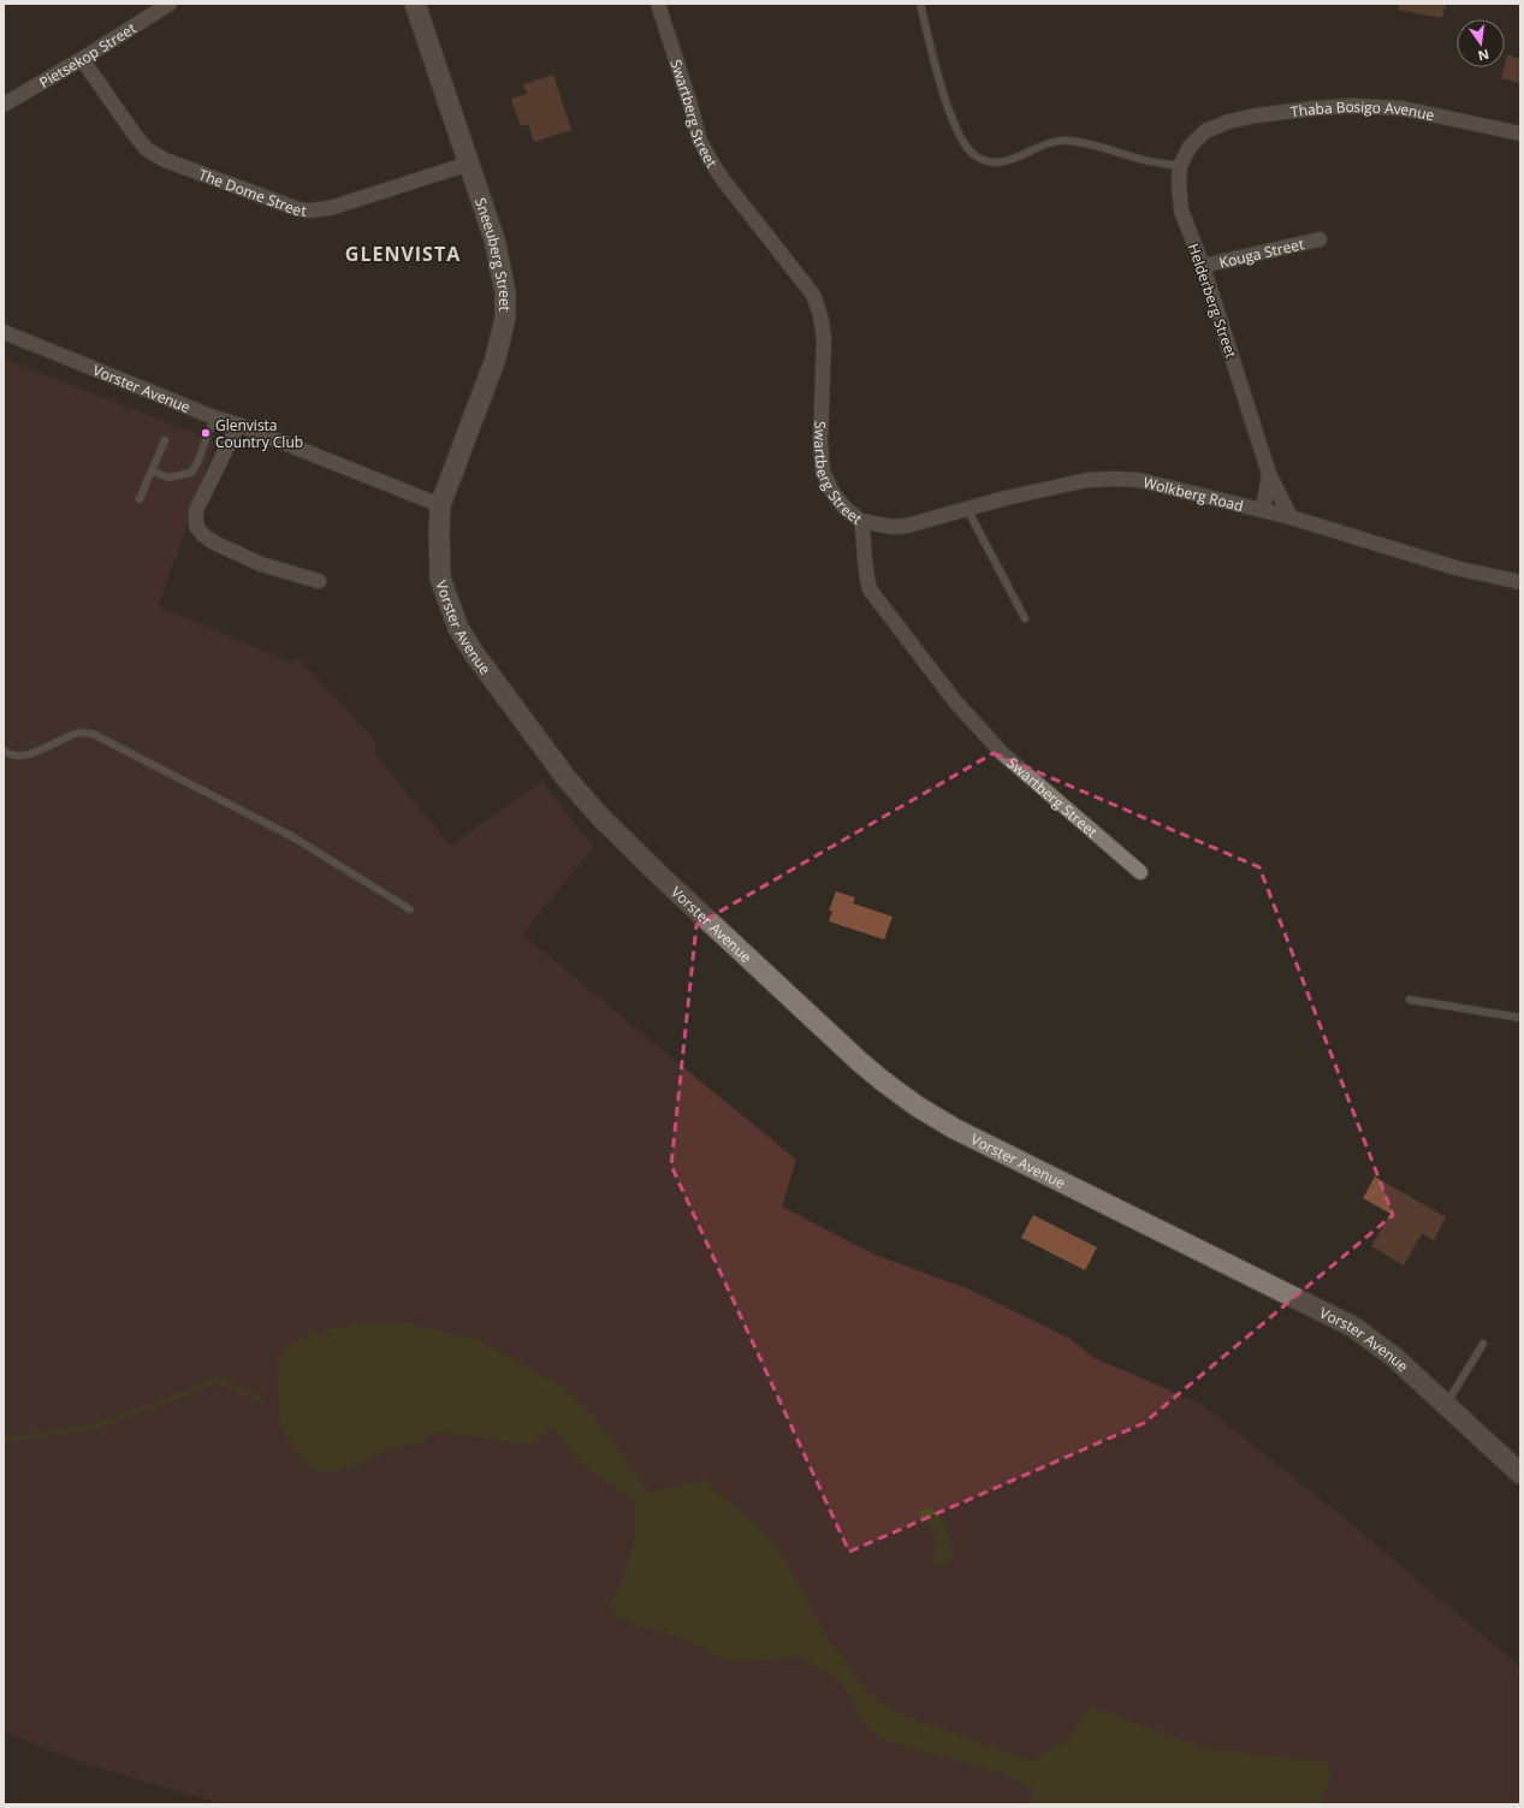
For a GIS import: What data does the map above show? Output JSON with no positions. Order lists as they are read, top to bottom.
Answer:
{
  "streets": {
    "main road": ["Sneeuberg Street", "Vorster Avenue"],
    "street": [
      "Pietsekop Street",
      "Swartberg Street",
      "Thaba Bosigo Avenue",
      "The Dome Street",
      "Kouga Street",
      "Helderberg Street",
      "Wolkberg Road"
    ]
  },
  "crossings": [
    ["Pietsekop Street", "The Dome Street"],
    ["Swartberg Street", "Wolkberg Road"],
    ["Thaba Bosigo Avenue", "Helderberg Street"],
    ["The Dome Street", "Sneeuberg Street"],
    ["Kouga Street", "Helderberg Street"],
    ["Sneeuberg Street", "Vorster Avenue"]
  ],
  "districts": ["GLENVISTA"],
  "places": ["Glenvista Country Club"],
  "north": "bottom"
}
